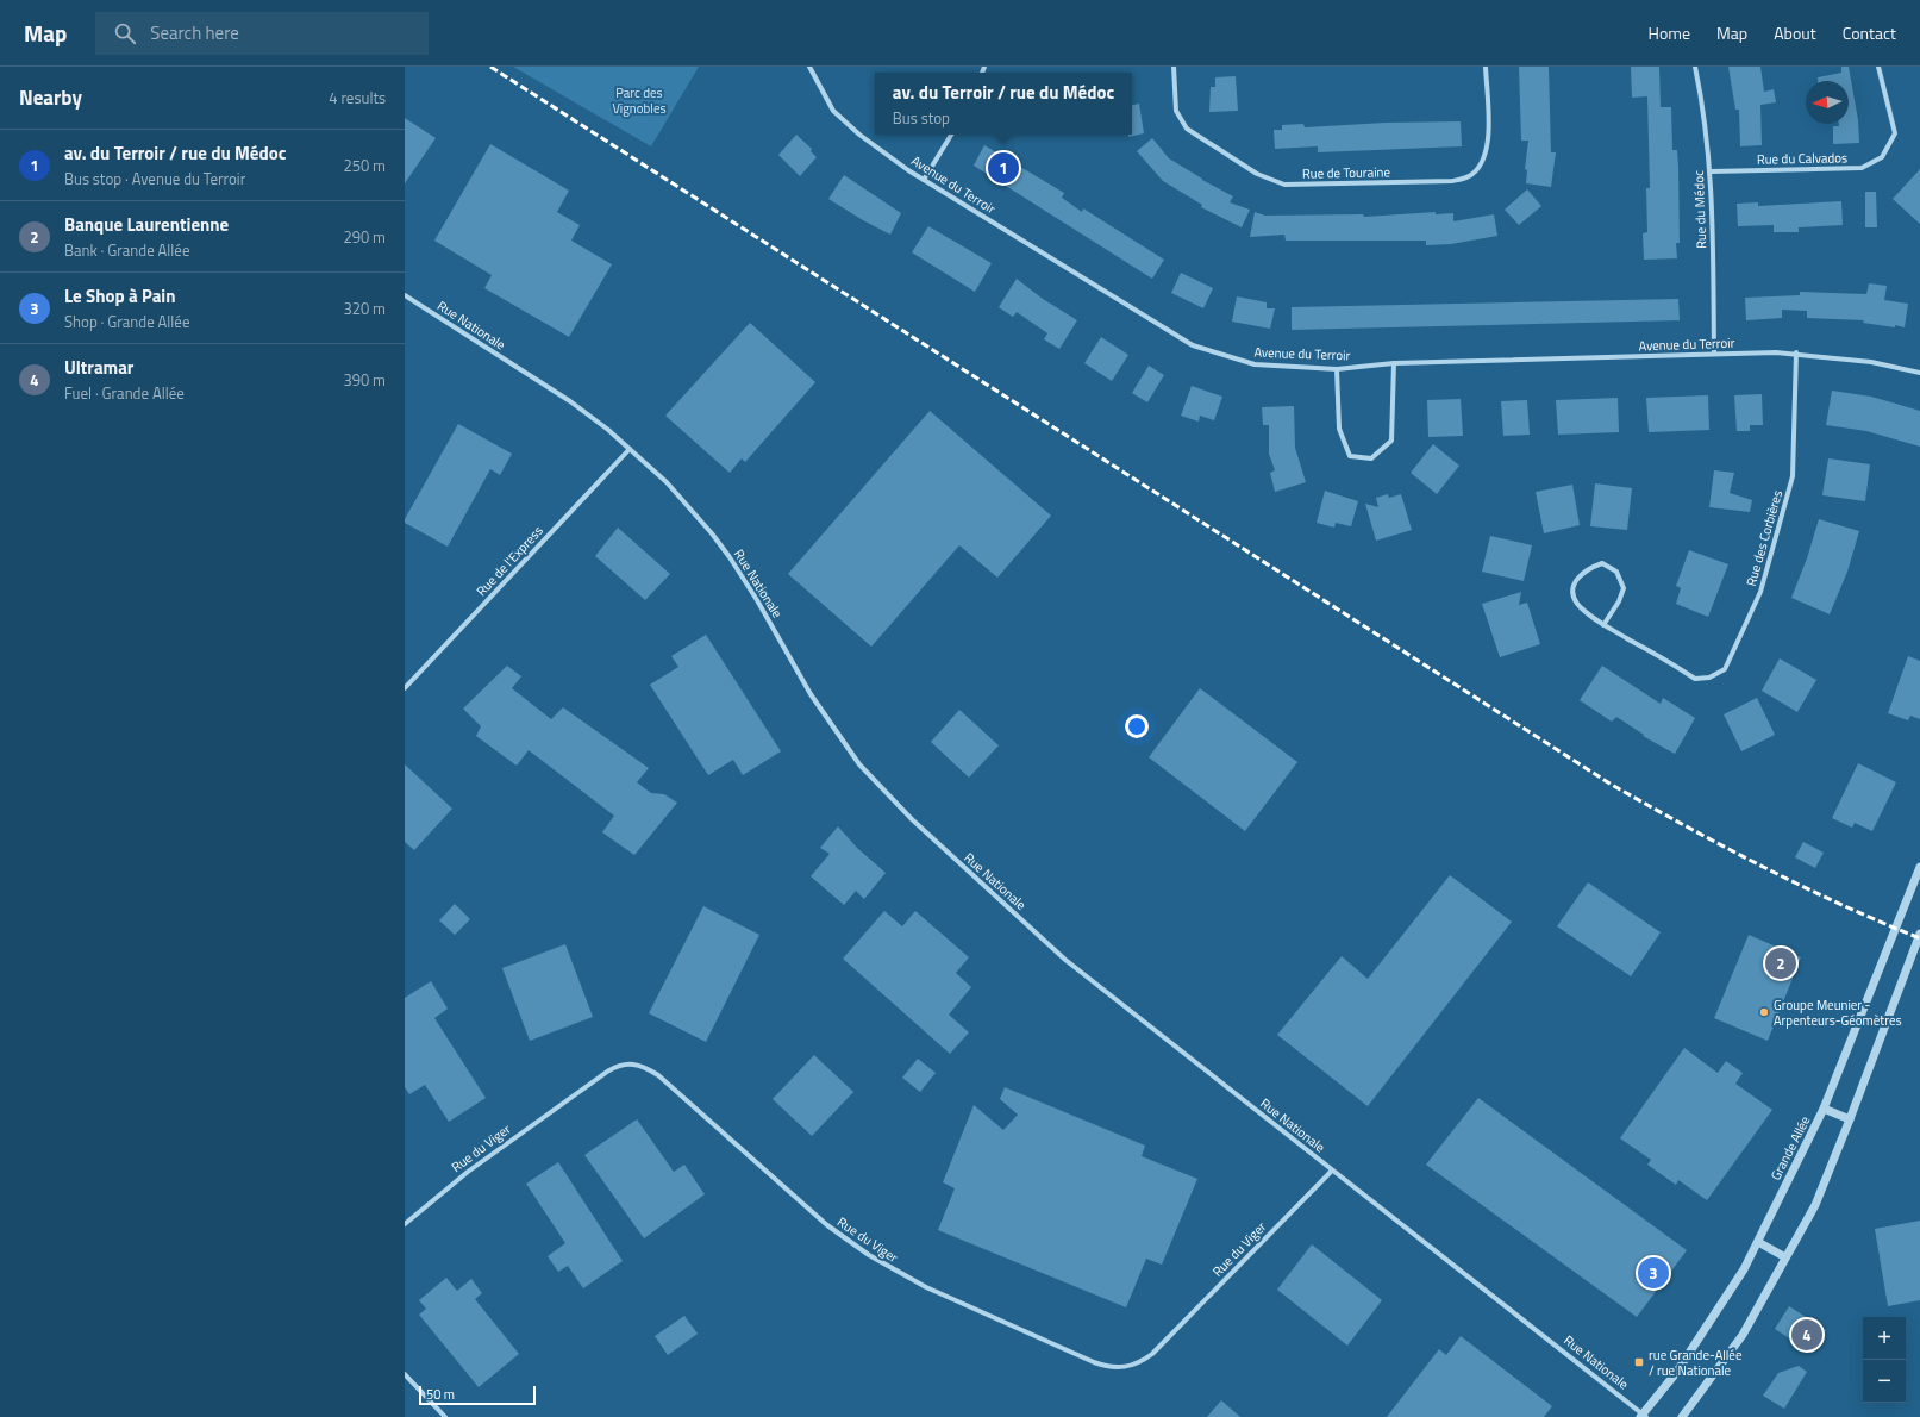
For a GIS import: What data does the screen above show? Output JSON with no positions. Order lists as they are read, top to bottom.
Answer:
{
  "streets": {
    "street": [
      "Rue du Calvados",
      "Rue de Touraine",
      "Avenue du Terroir",
      "Rue du Médoc",
      "Rue Nationale",
      "Rue des Corbières",
      "Rue de l'Express",
      "Rue du Viger",
      "Grande Allée"
    ]
  },
  "crossings": [
    ["Rue du Calvados", "Rue du Médoc"],
    ["Avenue du Terroir", "Rue du Médoc"],
    ["Avenue du Terroir", "Rue des Corbières"],
    ["Rue Nationale", "Rue de l'Express"],
    ["Rue Nationale", "Rue du Viger"],
    ["Rue Nationale", "Grande Allée"]
  ],
  "parks": ["Parc des Vignobles"],
  "places": {
    "other": ["Groupe Meunier - Arpenteurs-Géomètres"],
    "transit": ["rue Grande-Allée / rue Nationale"]
  },
  "scale_bar": "50 m",
  "north": "left",
  "page": {
    "header": "Map",
    "search": "Search here",
    "nav": [
      "Home",
      "Map",
      "About",
      "Contact"
    ],
    "heading": ["Nearby", "4 results"],
    "popup": ["av. du Terroir / rue du Médoc", "Bus stop"],
    "list": [
      {
        "mark": "1",
        "name": "av. du Terroir / rue du Médoc",
        "note": "Bus stop · Avenue du Terroir",
        "value": "250 m"
      },
      {
        "mark": "2",
        "name": "Banque Laurentienne",
        "note": "Bank · Grande Allée",
        "value": "290 m"
      },
      {
        "mark": "3",
        "name": "Le Shop à Pain",
        "note": "Shop · Grande Allée",
        "value": "320 m"
      },
      {
        "mark": "4",
        "name": "Ultramar",
        "note": "Fuel · Grande Allée",
        "value": "390 m"
      }
    ],
    "pins": [
      "1",
      "2",
      "3",
      "4"
    ],
    "map_buttons": ["+", "−"],
    "scale": "50 m"
  }
}
